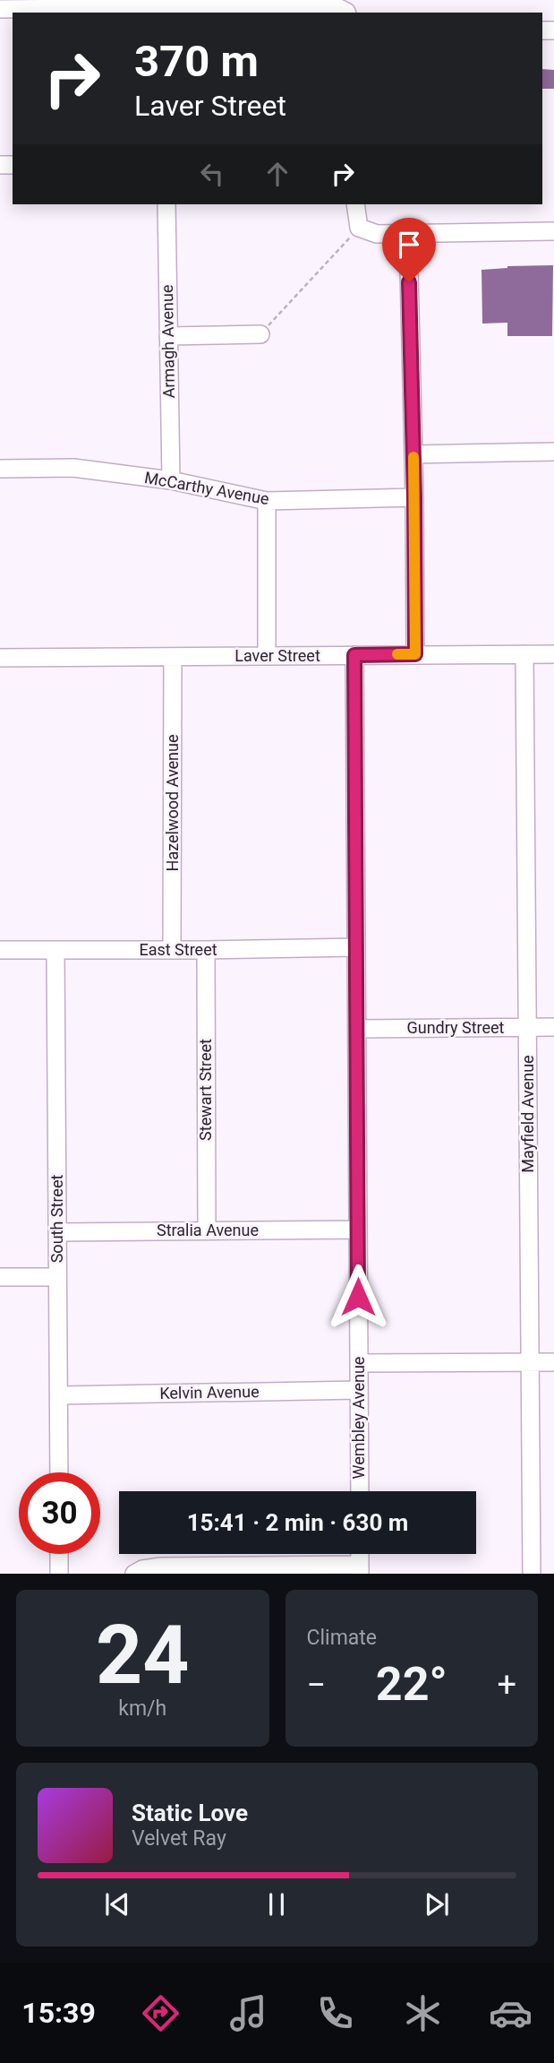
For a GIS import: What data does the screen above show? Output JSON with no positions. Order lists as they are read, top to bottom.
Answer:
{
  "streets": {
    "street": [
      "Armagh Avenue",
      "McCarthy Avenue",
      "Laver Street",
      "Hazelwood Avenue",
      "East Street",
      "Gundry Street",
      "Stewart Street",
      "Mayfield Avenue",
      "South Street",
      "Stralia Avenue",
      "Kelvin Avenue",
      "Wembley Avenue"
    ]
  },
  "crossings": [
    ["Armagh Avenue", "McCarthy Avenue"],
    ["Laver Street", "Hazelwood Avenue"],
    ["Laver Street", "Mayfield Avenue"],
    ["Laver Street", "Wembley Avenue"],
    ["Hazelwood Avenue", "East Street"],
    ["East Street", "Stewart Street"],
    ["East Street", "South Street"],
    ["East Street", "Wembley Avenue"],
    ["Gundry Street", "Mayfield Avenue"],
    ["Gundry Street", "Wembley Avenue"],
    ["Stewart Street", "Stralia Avenue"],
    ["South Street", "Stralia Avenue"],
    ["South Street", "Kelvin Avenue"],
    ["Stralia Avenue", "Wembley Avenue"],
    ["Kelvin Avenue", "Wembley Avenue"]
  ],
  "page": {
    "turn": ["370 m", "Laver Street"],
    "limit": "30",
    "trip": "15:41 · 2 min · 630 m",
    "tile": [
      ["24", "km/h"],
      "Climate"
    ],
    "heat": ["−", "22°", "+"],
    "song": ["Static Love", "Velvet Ray"],
    "tabs": "15:39"
  }
}
